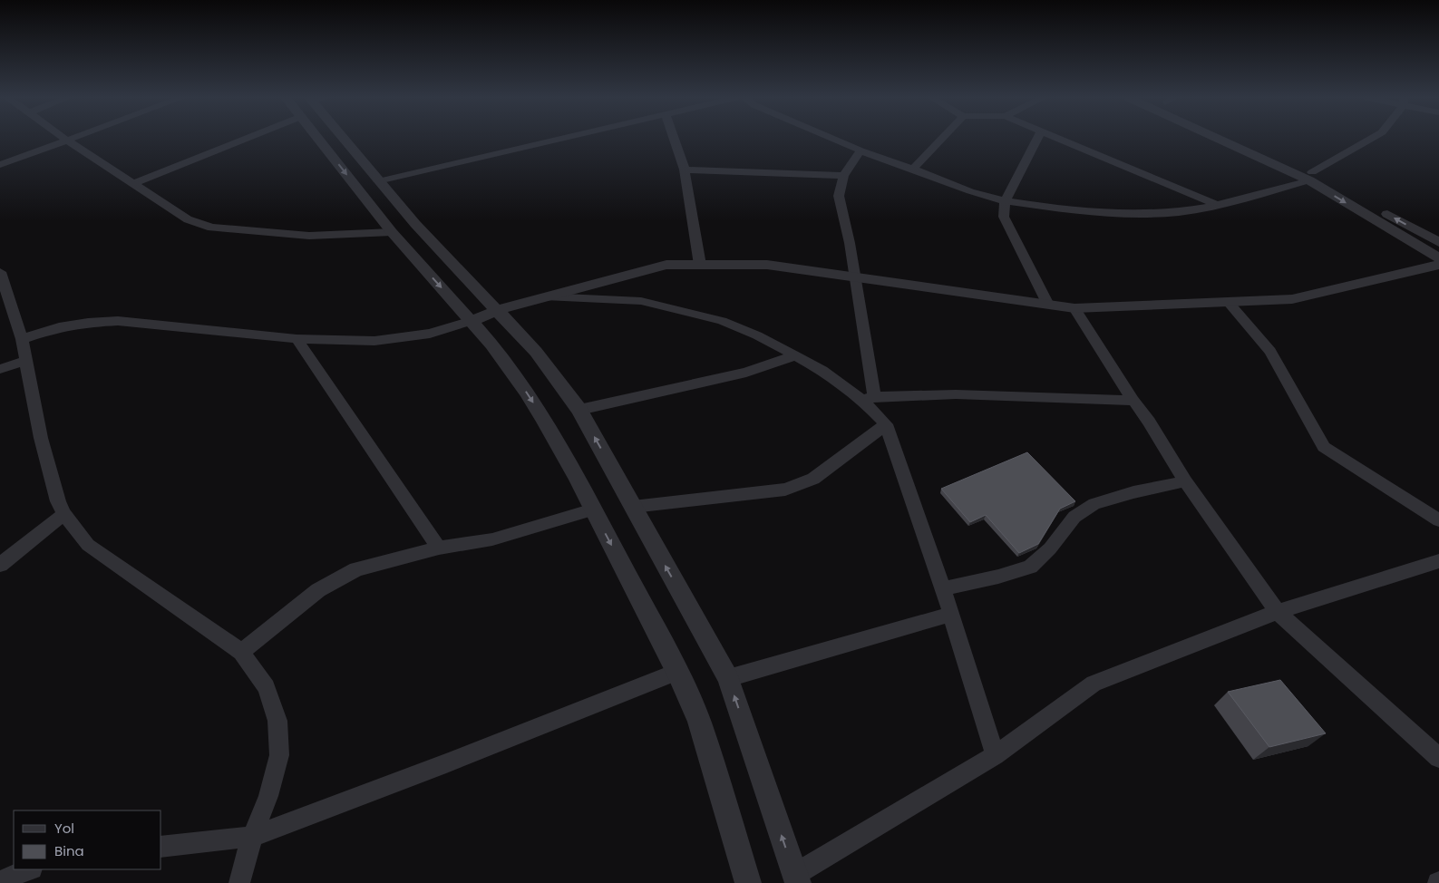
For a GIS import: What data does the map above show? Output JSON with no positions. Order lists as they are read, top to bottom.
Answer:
{
  "legend": ["Yol", "Bina"]
}
